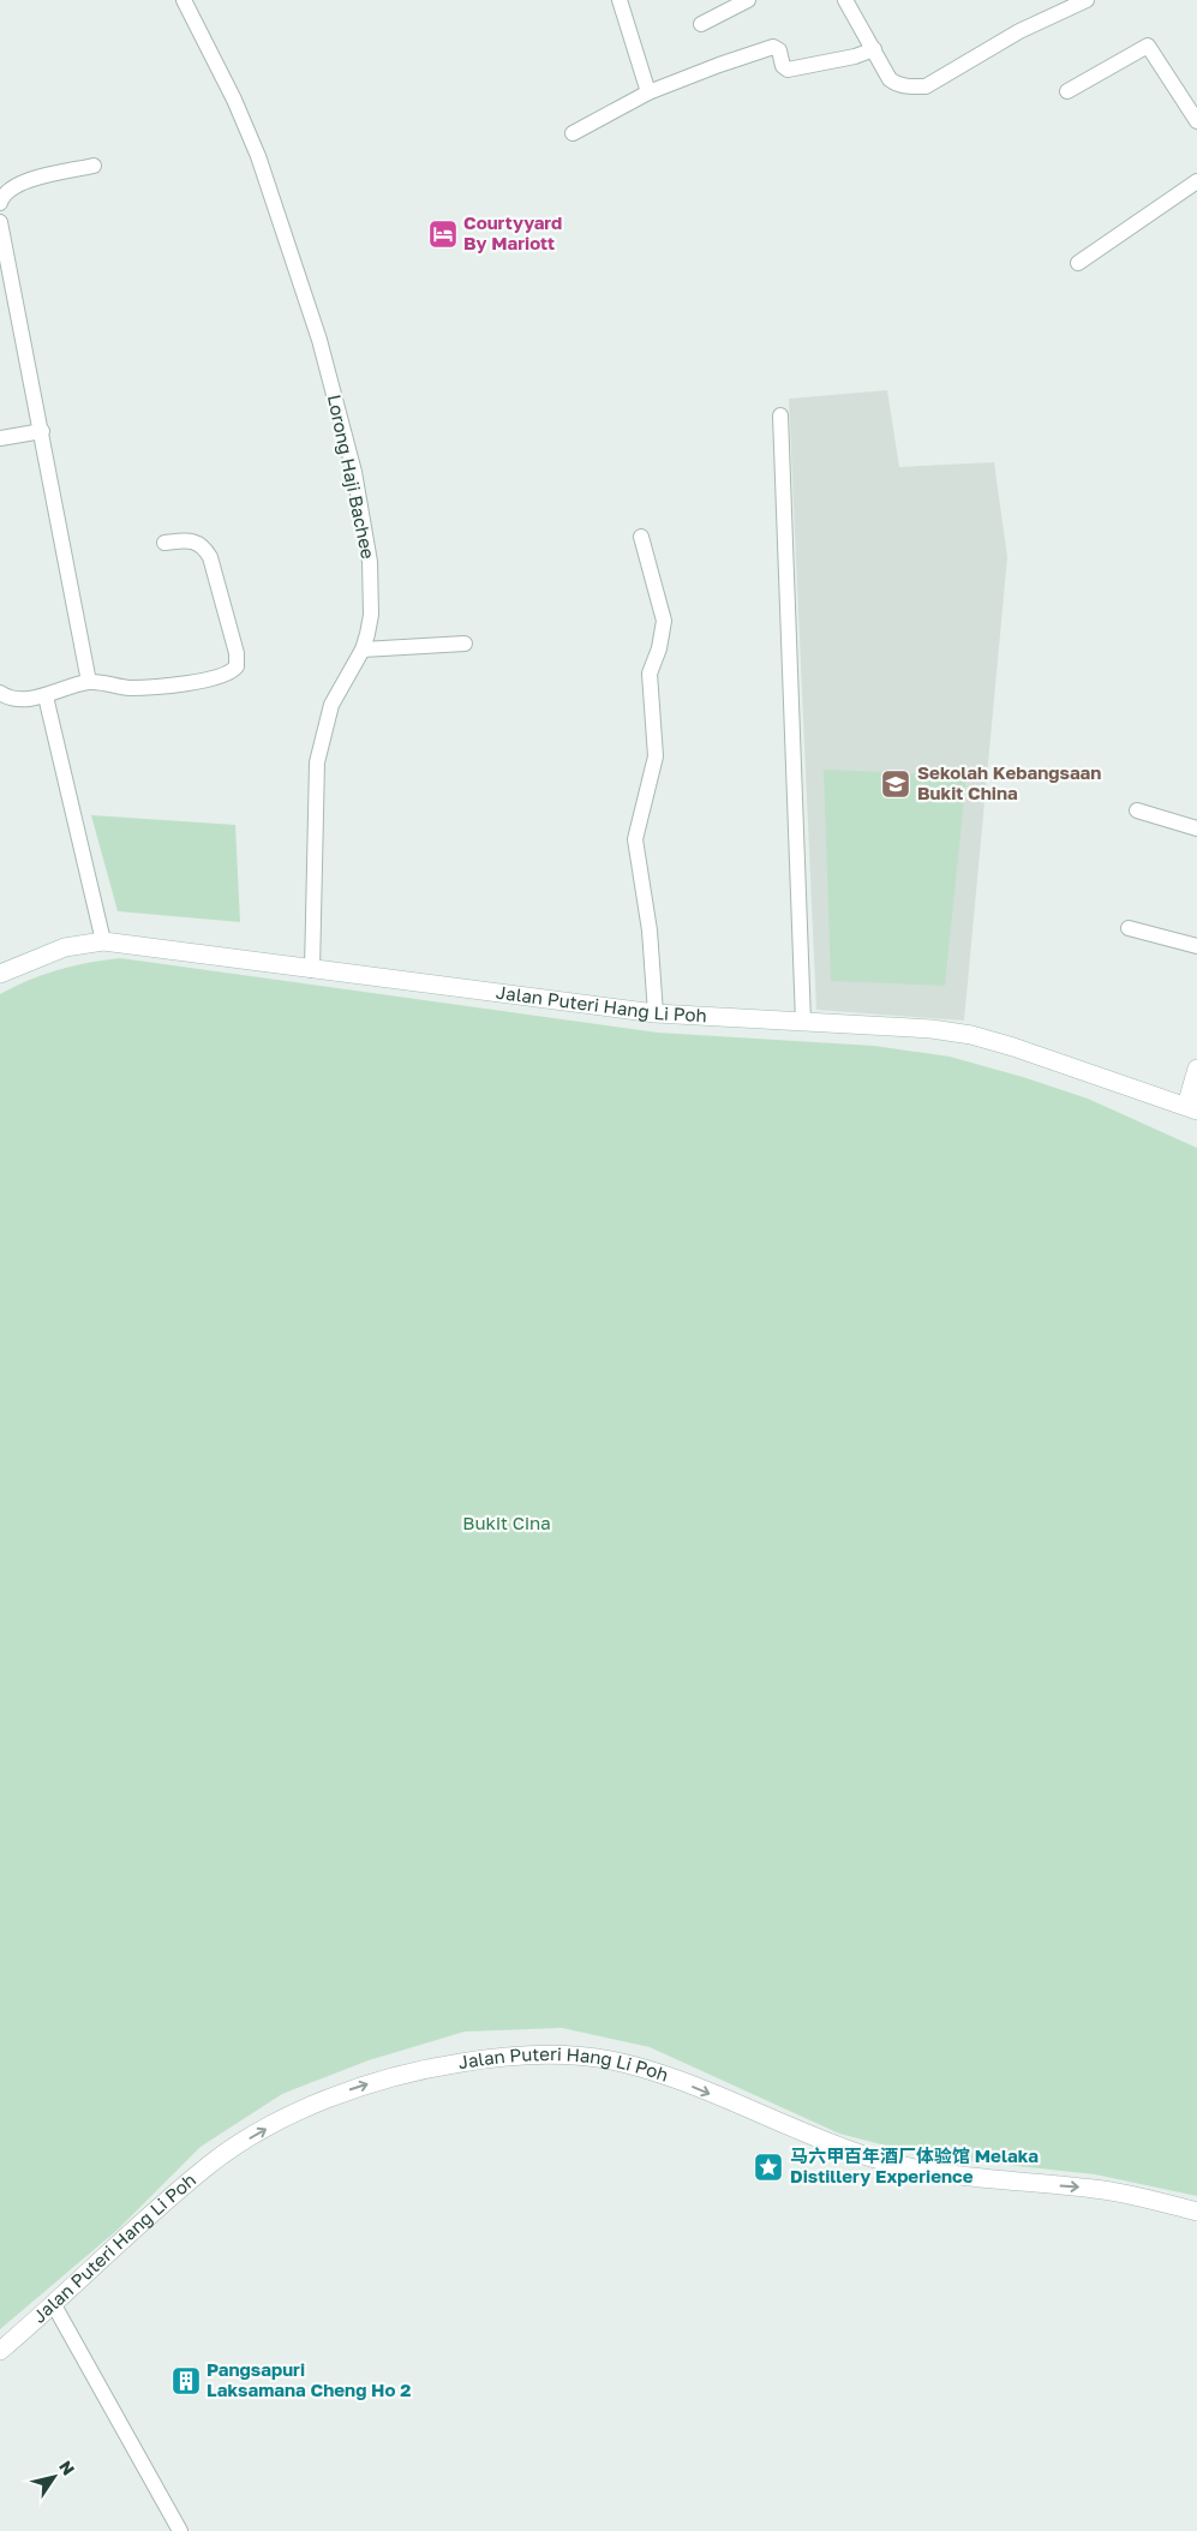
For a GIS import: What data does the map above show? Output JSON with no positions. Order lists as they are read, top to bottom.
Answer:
{
  "streets": {
    "street": ["Lorong Haji Bachee", "Jalan Puteri Hang Li Poh"]
  },
  "crossings": [
    ["Lorong Haji Bachee", "Jalan Puteri Hang Li Poh"]
  ],
  "one_way": ["Jalan Puteri Hang Li Poh"],
  "parks": ["Bukit Cina"],
  "places": {
    "hotel": ["Courtyyard By Mariott"],
    "school or university": ["Sekolah Kebangsaan Bukit China"],
    "place": ["马六甲百年酒厂体验馆 Melaka Distillery Experience"],
    "building": ["Pangsapuri Laksamana Cheng Ho 2"]
  },
  "north": "top right"
}
